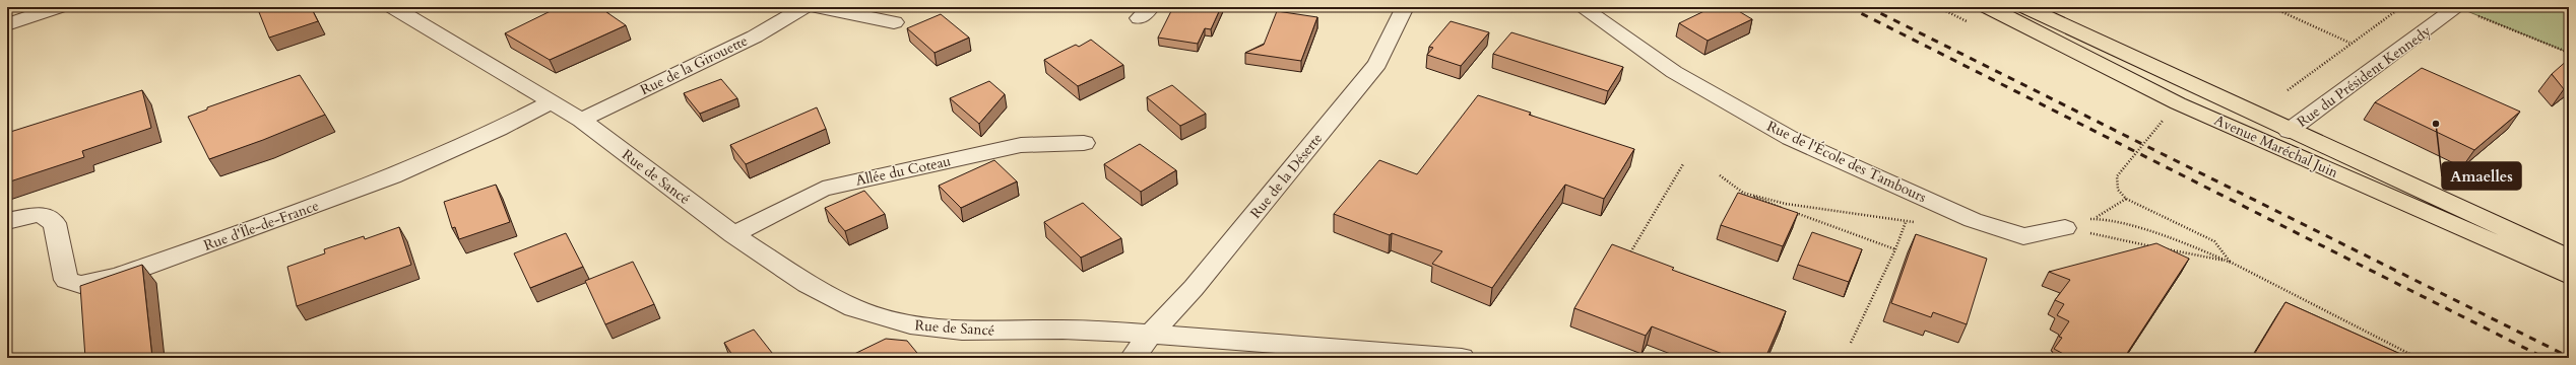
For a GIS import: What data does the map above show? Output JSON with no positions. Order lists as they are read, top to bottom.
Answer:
{
  "streets": {
    "main road": ["Avenue Maréchal Juin"],
    "street": [
      "Rue de la Girouette",
      "Rue du Président Kennedy",
      "Rue de l'École des Tambours",
      "Allée du Coteau",
      "Rue de la Déserte",
      "Rue de Sancé",
      "Rue d'Île-de-France"
    ]
  },
  "crossings": [
    ["Rue de la Girouette", "Rue de Sancé"],
    ["Rue du Président Kennedy", "Avenue Maréchal Juin"],
    ["Allée du Coteau", "Rue de Sancé"],
    ["Rue de la Déserte", "Rue de Sancé"],
    ["Rue de Sancé", "Rue d'Île-de-France"]
  ],
  "places": ["Amaelles"]
}
